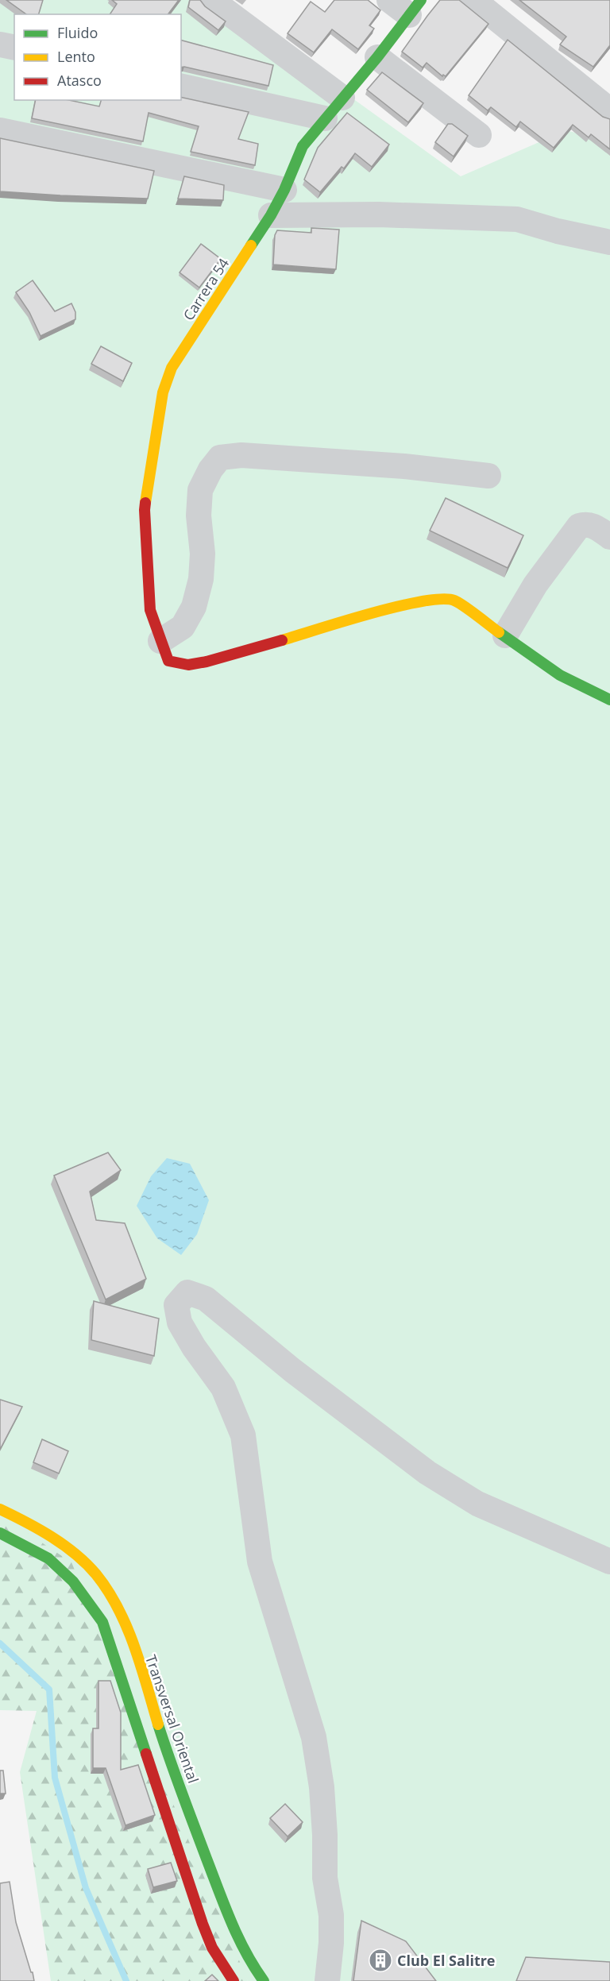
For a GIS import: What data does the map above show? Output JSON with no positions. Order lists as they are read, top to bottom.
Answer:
{
  "streets": {
    "street": ["Carrera 54", "Transversal Oriental"]
  },
  "places": {
    "building": ["Club El Salitre"]
  },
  "legend": ["Fluido", "Lento", "Atasco"]
}
